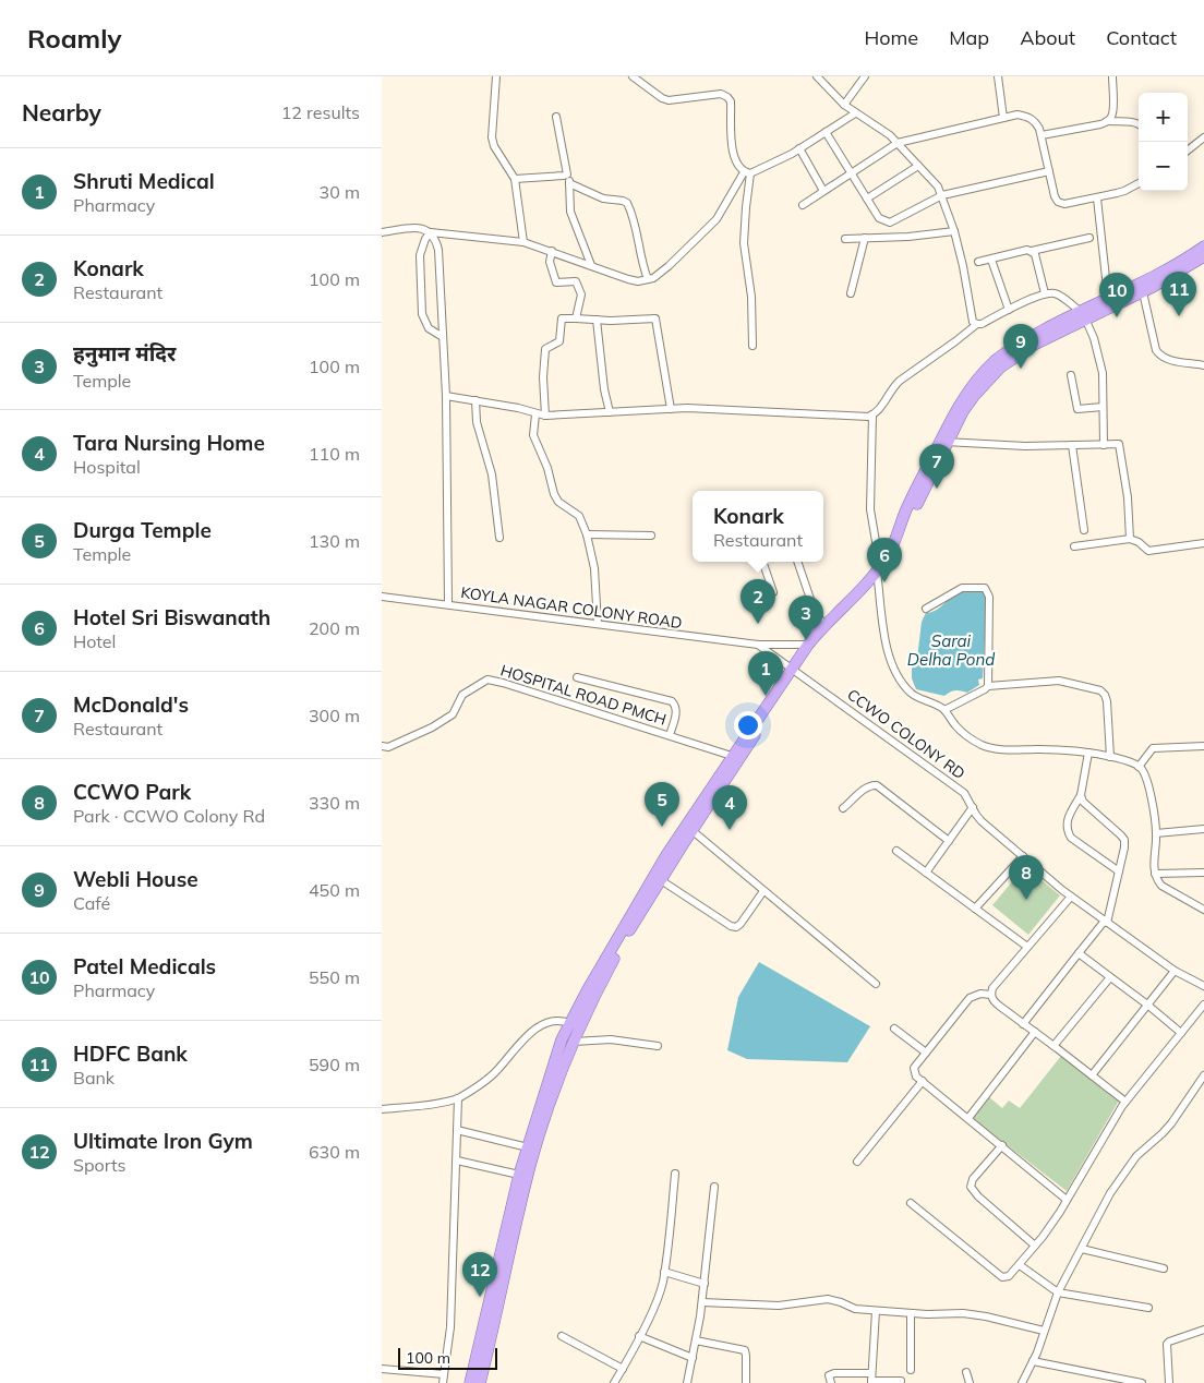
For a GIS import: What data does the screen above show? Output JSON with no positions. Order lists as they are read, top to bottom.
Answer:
{
  "streets": {
    "street": ["KOYLA NAGAR COLONY ROAD", "HOSPITAL ROAD PMCH", "CCWO COLONY RD"]
  },
  "crossings": [
    ["KOYLA NAGAR COLONY ROAD", "CCWO COLONY RD"]
  ],
  "water": ["Sarai Delha Pond"],
  "scale_bar": "100 m",
  "page": {
    "header": "Roamly",
    "nav": [
      "Home",
      "Map",
      "About",
      "Contact"
    ],
    "heading": ["Nearby", "12 results"],
    "map_buttons": ["+", "−"],
    "list": [
      {
        "mark": "1",
        "name": "Shruti Medical",
        "note": "Pharmacy",
        "value": "30 m"
      },
      {
        "mark": "2",
        "name": "Konark",
        "note": "Restaurant",
        "value": "100 m"
      },
      {
        "mark": "3",
        "name": "हनुमान मंदिर",
        "note": "Temple",
        "value": "100 m"
      },
      {
        "mark": "4",
        "name": "Tara Nursing Home",
        "note": "Hospital",
        "value": "110 m"
      },
      {
        "mark": "5",
        "name": "Durga Temple",
        "note": "Temple",
        "value": "130 m"
      },
      {
        "mark": "6",
        "name": "Hotel Sri Biswanath",
        "note": "Hotel",
        "value": "200 m"
      },
      {
        "mark": "7",
        "name": "McDonald's",
        "note": "Restaurant",
        "value": "300 m"
      },
      {
        "mark": "8",
        "name": "CCWO Park",
        "note": "Park · CCWO Colony Rd",
        "value": "330 m"
      },
      {
        "mark": "9",
        "name": "Webli House",
        "note": "Café",
        "value": "450 m"
      },
      {
        "mark": "10",
        "name": "Patel Medicals",
        "note": "Pharmacy",
        "value": "550 m"
      },
      {
        "mark": "11",
        "name": "HDFC Bank",
        "note": "Bank",
        "value": "590 m"
      },
      {
        "mark": "12",
        "name": "Ultimate Iron Gym",
        "note": "Sports",
        "value": "630 m"
      }
    ],
    "pins": [
      "11",
      "10",
      "9",
      "7",
      "6",
      "2",
      "3",
      "1",
      "5",
      "4",
      "8",
      "12"
    ],
    "popup": ["Konark", "Restaurant"],
    "scale": "100 m"
  }
}
